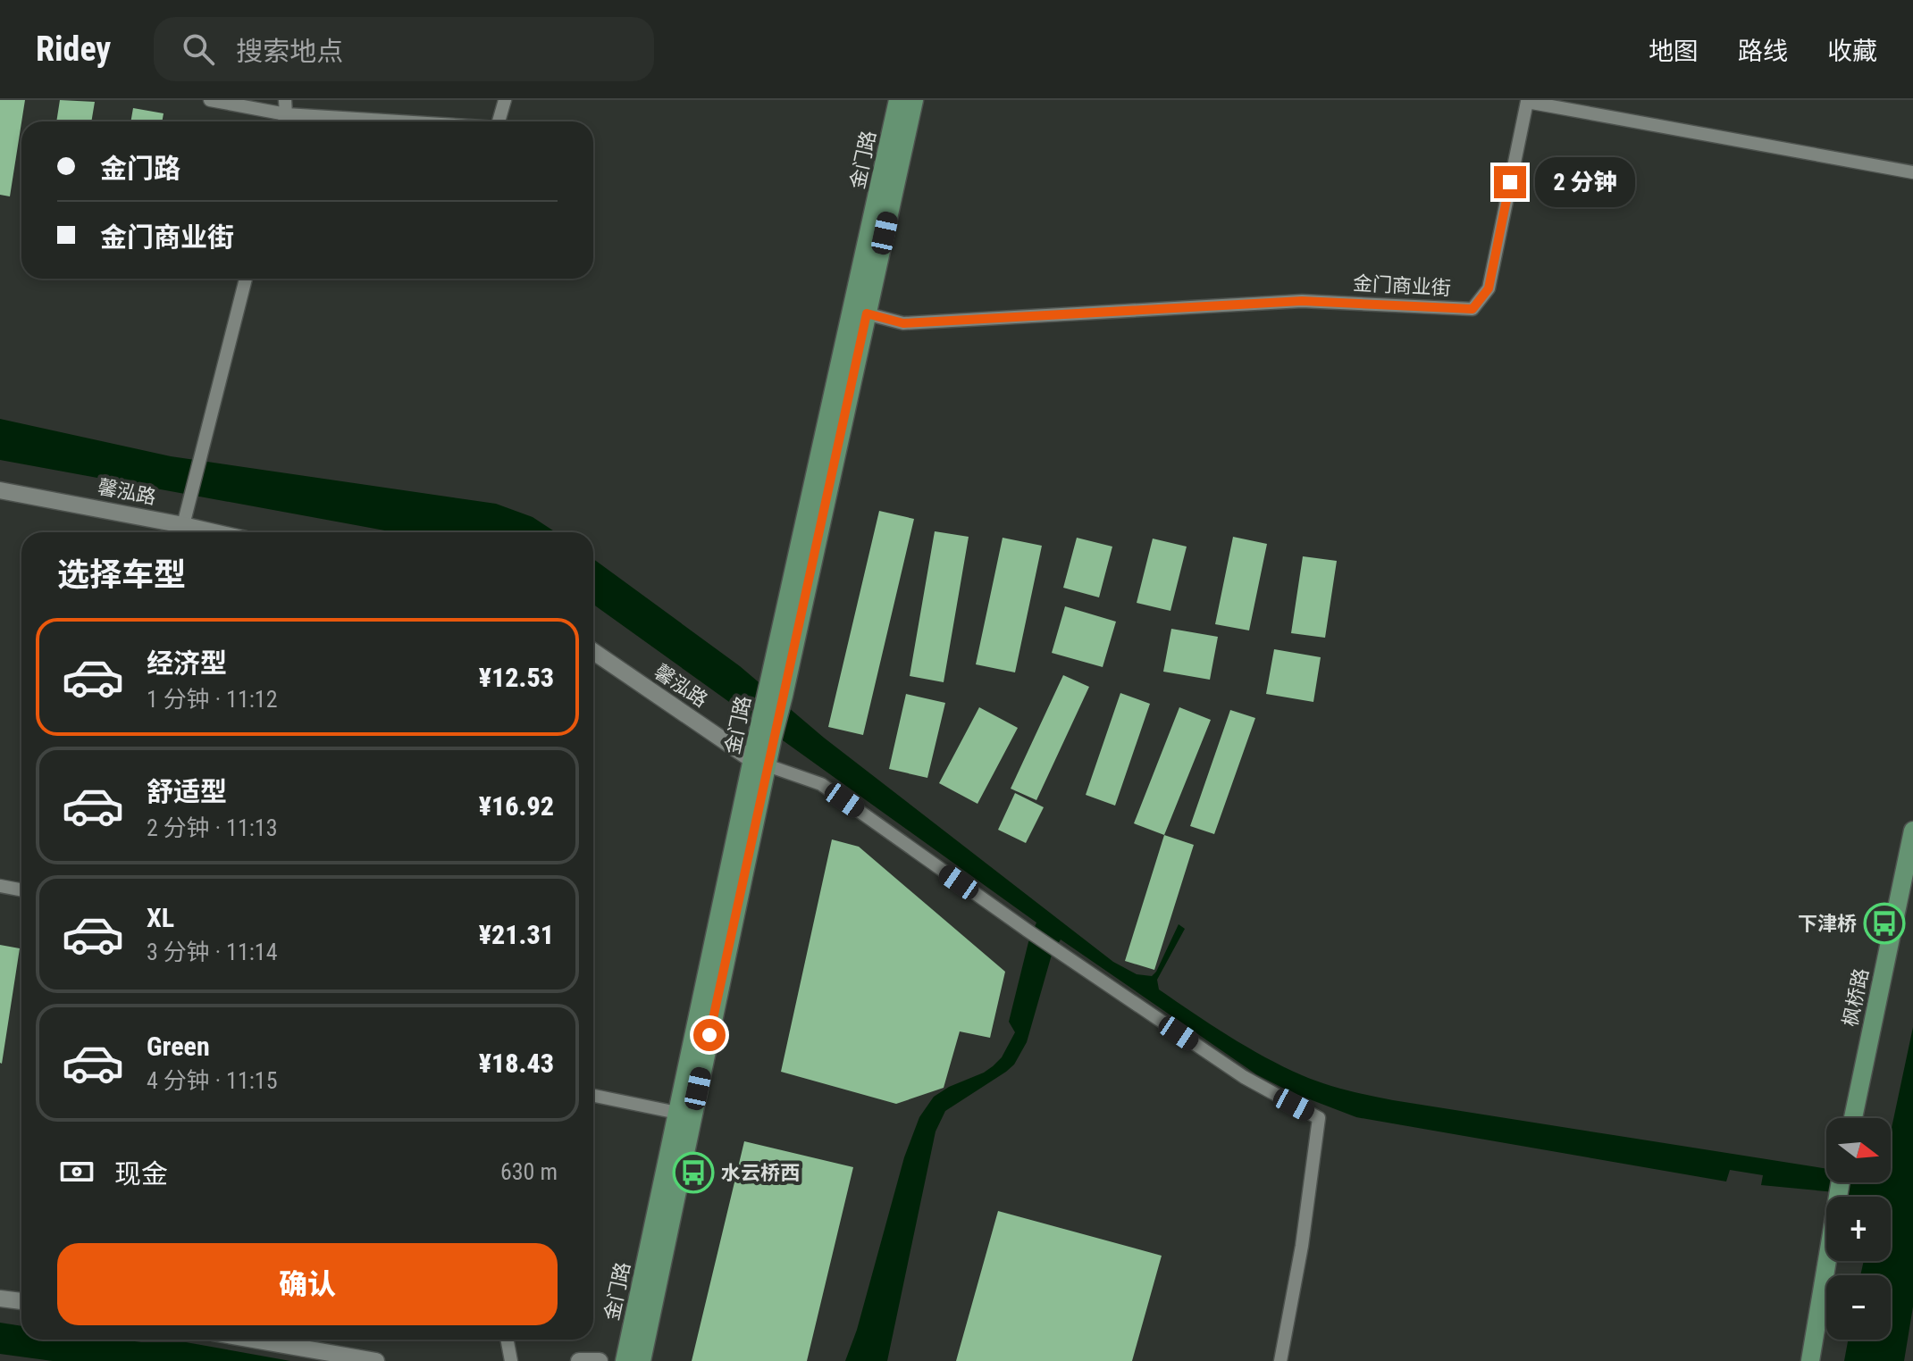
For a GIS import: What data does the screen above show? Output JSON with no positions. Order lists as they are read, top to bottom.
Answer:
{
  "streets": {
    "main road": ["金门路", "枫桥路"],
    "street": ["金门商业街", "馨泓路"]
  },
  "crossings": [
    ["金门路", "金门商业街"],
    ["金门路", "馨泓路"]
  ],
  "places": {
    "bus stop": ["下津桥", "水云桥西"]
  },
  "north": "right",
  "page": {
    "header": "Ridey",
    "search": "搜索地点",
    "nav": ["地图", "路线", "收藏"],
    "banner": ["金门路", "金门商业街"],
    "bubble": "2 分钟",
    "heading": "选择车型",
    "list": [
      {
        "name": "经济型",
        "note": "1 分钟 · 11:12",
        "value": "¥12.53"
      },
      {
        "name": "舒适型",
        "note": "2 分钟 · 11:13",
        "value": "¥16.92"
      },
      {
        "name": "XL",
        "note": "3 分钟 · 11:14",
        "value": "¥21.31"
      },
      {
        "name": "Green",
        "note": "4 分钟 · 11:15",
        "value": "¥18.43"
      }
    ],
    "map_buttons": ["+", "−"],
    "pay": ["现金", "630 m"],
    "buttons": "确认"
  }
}
